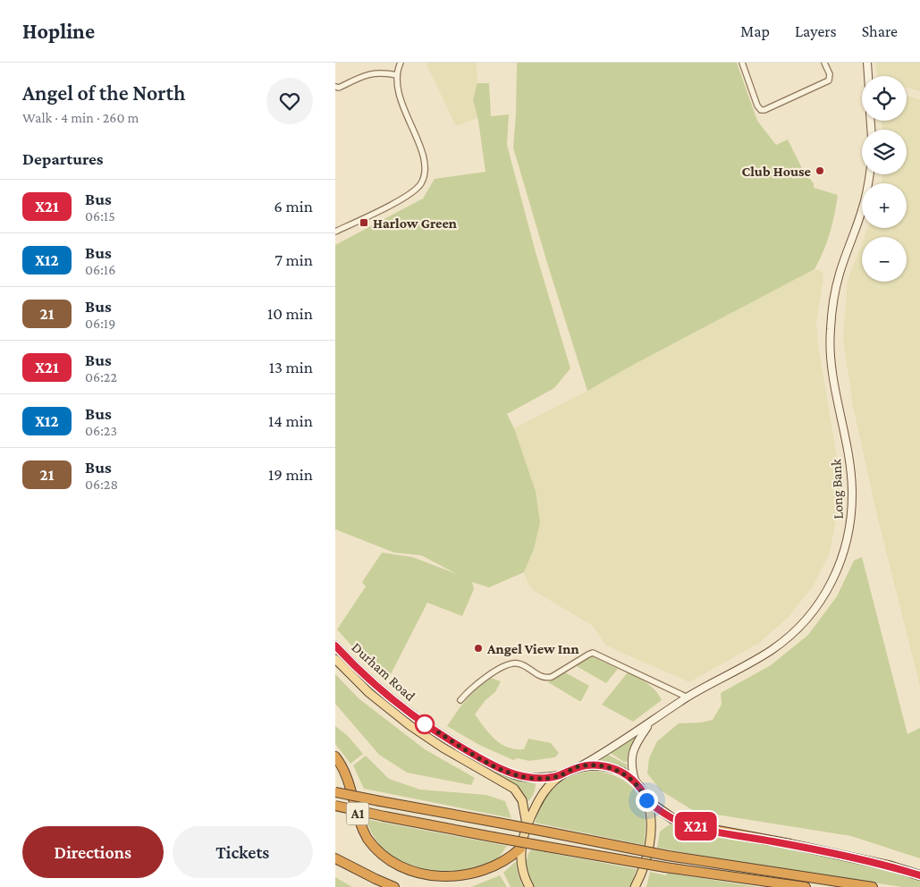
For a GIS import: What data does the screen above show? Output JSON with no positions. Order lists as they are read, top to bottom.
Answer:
{
  "streets": {
    "highway": ["A1"],
    "main road": ["Long Bank", "Durham Road"]
  },
  "places": {
    "other": ["Club House", "Angel View Inn"],
    "transit": ["Harlow Green"]
  },
  "lines": ["bus line X21"],
  "page": {
    "header": "Hopline",
    "nav": ["Map", "Layers", "Share"],
    "heading": [
      ["Angel of the North", "Walk · 4 min · 260 m"],
      "Departures"
    ],
    "on_map": "X21",
    "map_buttons": ["+", "−"],
    "list": [
      {
        "mark": "X21",
        "name": "Bus",
        "note": "06:15",
        "value": "6 min"
      },
      {
        "mark": "X12",
        "name": "Bus",
        "note": "06:16",
        "value": "7 min"
      },
      {
        "mark": "21",
        "name": "Bus",
        "note": "06:19",
        "value": "10 min"
      },
      {
        "mark": "X21",
        "name": "Bus",
        "note": "06:22",
        "value": "13 min"
      },
      {
        "mark": "X12",
        "name": "Bus",
        "note": "06:23",
        "value": "14 min"
      },
      {
        "mark": "21",
        "name": "Bus",
        "note": "06:28",
        "value": "19 min"
      }
    ],
    "buttons": ["Directions", "Tickets"]
  }
}
